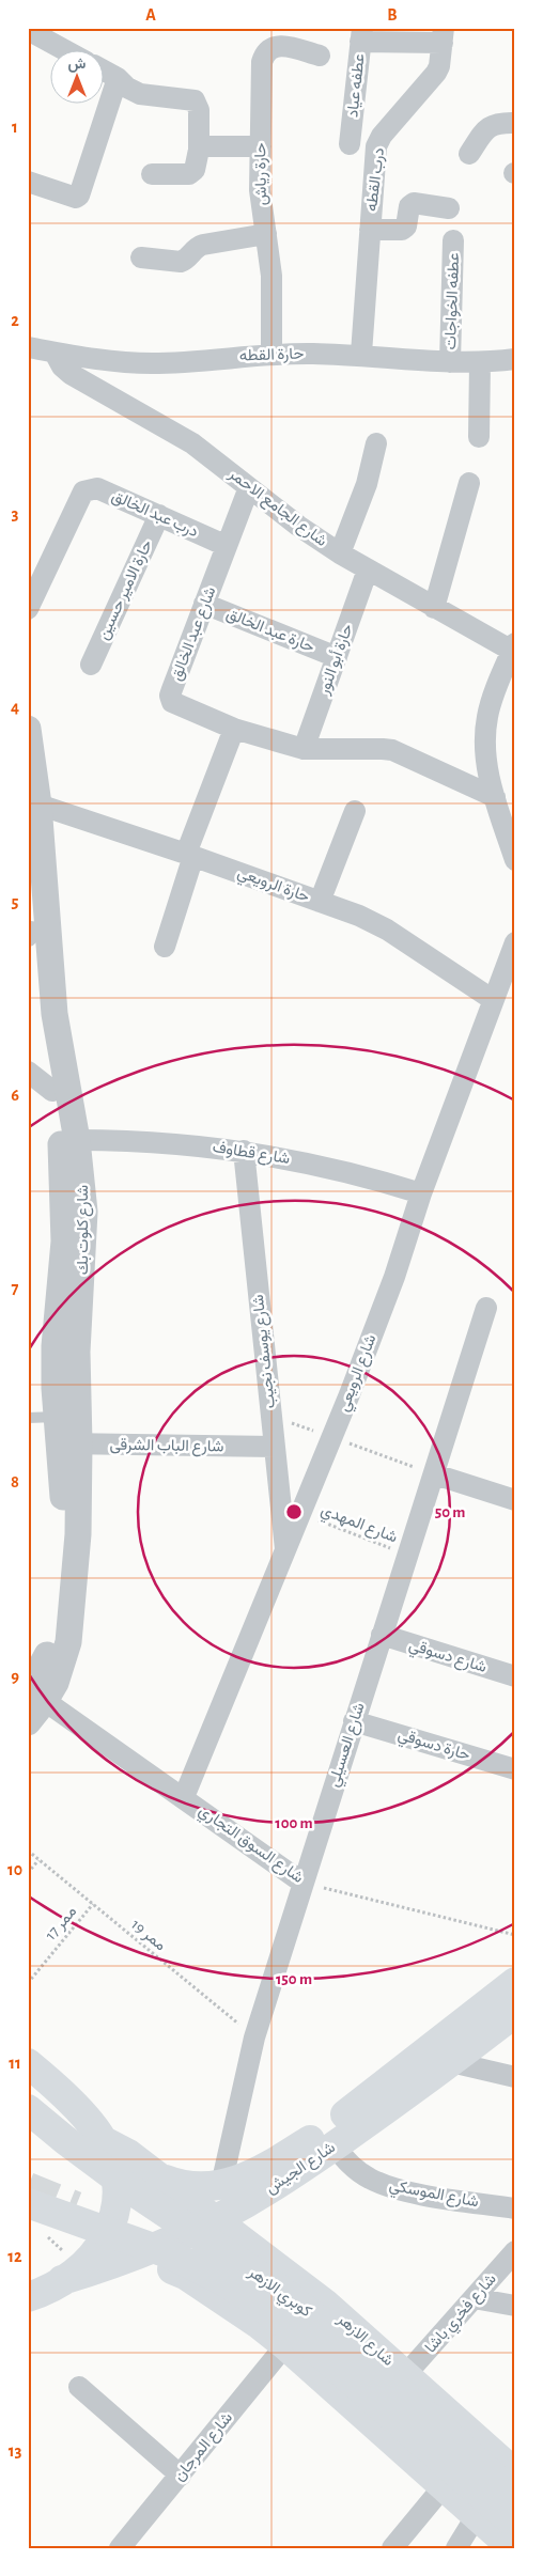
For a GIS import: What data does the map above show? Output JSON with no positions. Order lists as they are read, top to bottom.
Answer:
{
  "streets": {
    "main road": ["شارع الجيش", "كوبري الازهر", "شارع الازهر"],
    "street": [
      "عطفه عياد",
      "حارة رياش",
      "درب القطه",
      "عطفه الخواجات",
      "حارة القطه",
      "شارع الجامع الاحمر",
      "درب عبد الخالق",
      "حارة الامير حسين",
      "حارة عبد الخالق",
      "شارع عبد الخالق",
      "حارة أبو النور",
      "حارة الرويعي",
      "شارع قطاوف",
      "شارع كلوت بك",
      "شارع يوسف نجيب",
      "شارع الرويعي",
      "شارع الباب الشرقى",
      "شارع دسوقي",
      "شارع العسيلي",
      "حارة دسوقي",
      "شارع السوق التجاري",
      "شارع الموسكي",
      "شارع فخري باشا",
      "شارع المرجان"
    ],
    "path": ["شارع المهدي", "ممر 17", "ممر 19"]
  },
  "crossings": [
    ["عطفه عياد", "درب القطه"],
    ["حارة رياش", "حارة القطه"],
    ["درب القطه", "حارة القطه"],
    ["عطفه الخواجات", "حارة القطه"],
    ["حارة القطه", "شارع الجامع الاحمر"],
    ["شارع الجامع الاحمر", "شارع عبد الخالق"],
    ["شارع الجامع الاحمر", "حارة أبو النور"],
    ["درب عبد الخالق", "حارة الامير حسين"],
    ["درب عبد الخالق", "شارع عبد الخالق"],
    ["حارة عبد الخالق", "شارع عبد الخالق"],
    ["حارة عبد الخالق", "حارة أبو النور"],
    ["شارع عبد الخالق", "حارة أبو النور"],
    ["حارة الرويعي", "شارع كلوت بك"],
    ["حارة الرويعي", "شارع الرويعي"],
    ["شارع قطاوف", "شارع كلوت بك"],
    ["شارع قطاوف", "شارع يوسف نجيب"],
    ["شارع قطاوف", "شارع الرويعي"],
    ["شارع كلوت بك", "شارع الباب الشرقى"],
    ["شارع كلوت بك", "شارع السوق التجاري"],
    ["شارع يوسف نجيب", "شارع الرويعي"],
    ["شارع يوسف نجيب", "شارع الباب الشرقى"],
    ["شارع الرويعي", "شارع المهدي"],
    ["شارع الرويعي", "شارع السوق التجاري"],
    ["شارع المهدي", "شارع العسيلي"],
    ["شارع دسوقي", "شارع العسيلي"],
    ["شارع العسيلي", "حارة دسوقي"],
    ["شارع العسيلي", "شارع السوق التجاري"],
    ["شارع العسيلي", "ممر 19"],
    ["شارع العسيلي", "شارع الجيش"],
    ["ممر 17", "ممر 19"],
    ["شارع الجيش", "شارع الموسكي"],
    ["شارع الجيش", "شارع الازهر"],
    ["شارع فخري باشا", "شارع الازهر"]
  ],
  "north": "top",
  "grid": {
    "columns": ["A", "B"],
    "rows": [
      "1",
      "2",
      "3",
      "4",
      "5",
      "6",
      "7",
      "8",
      "9",
      "10",
      "11",
      "12",
      "13"
    ]
  },
  "rings": ["50 m", "100 m", "150 m"]
}
